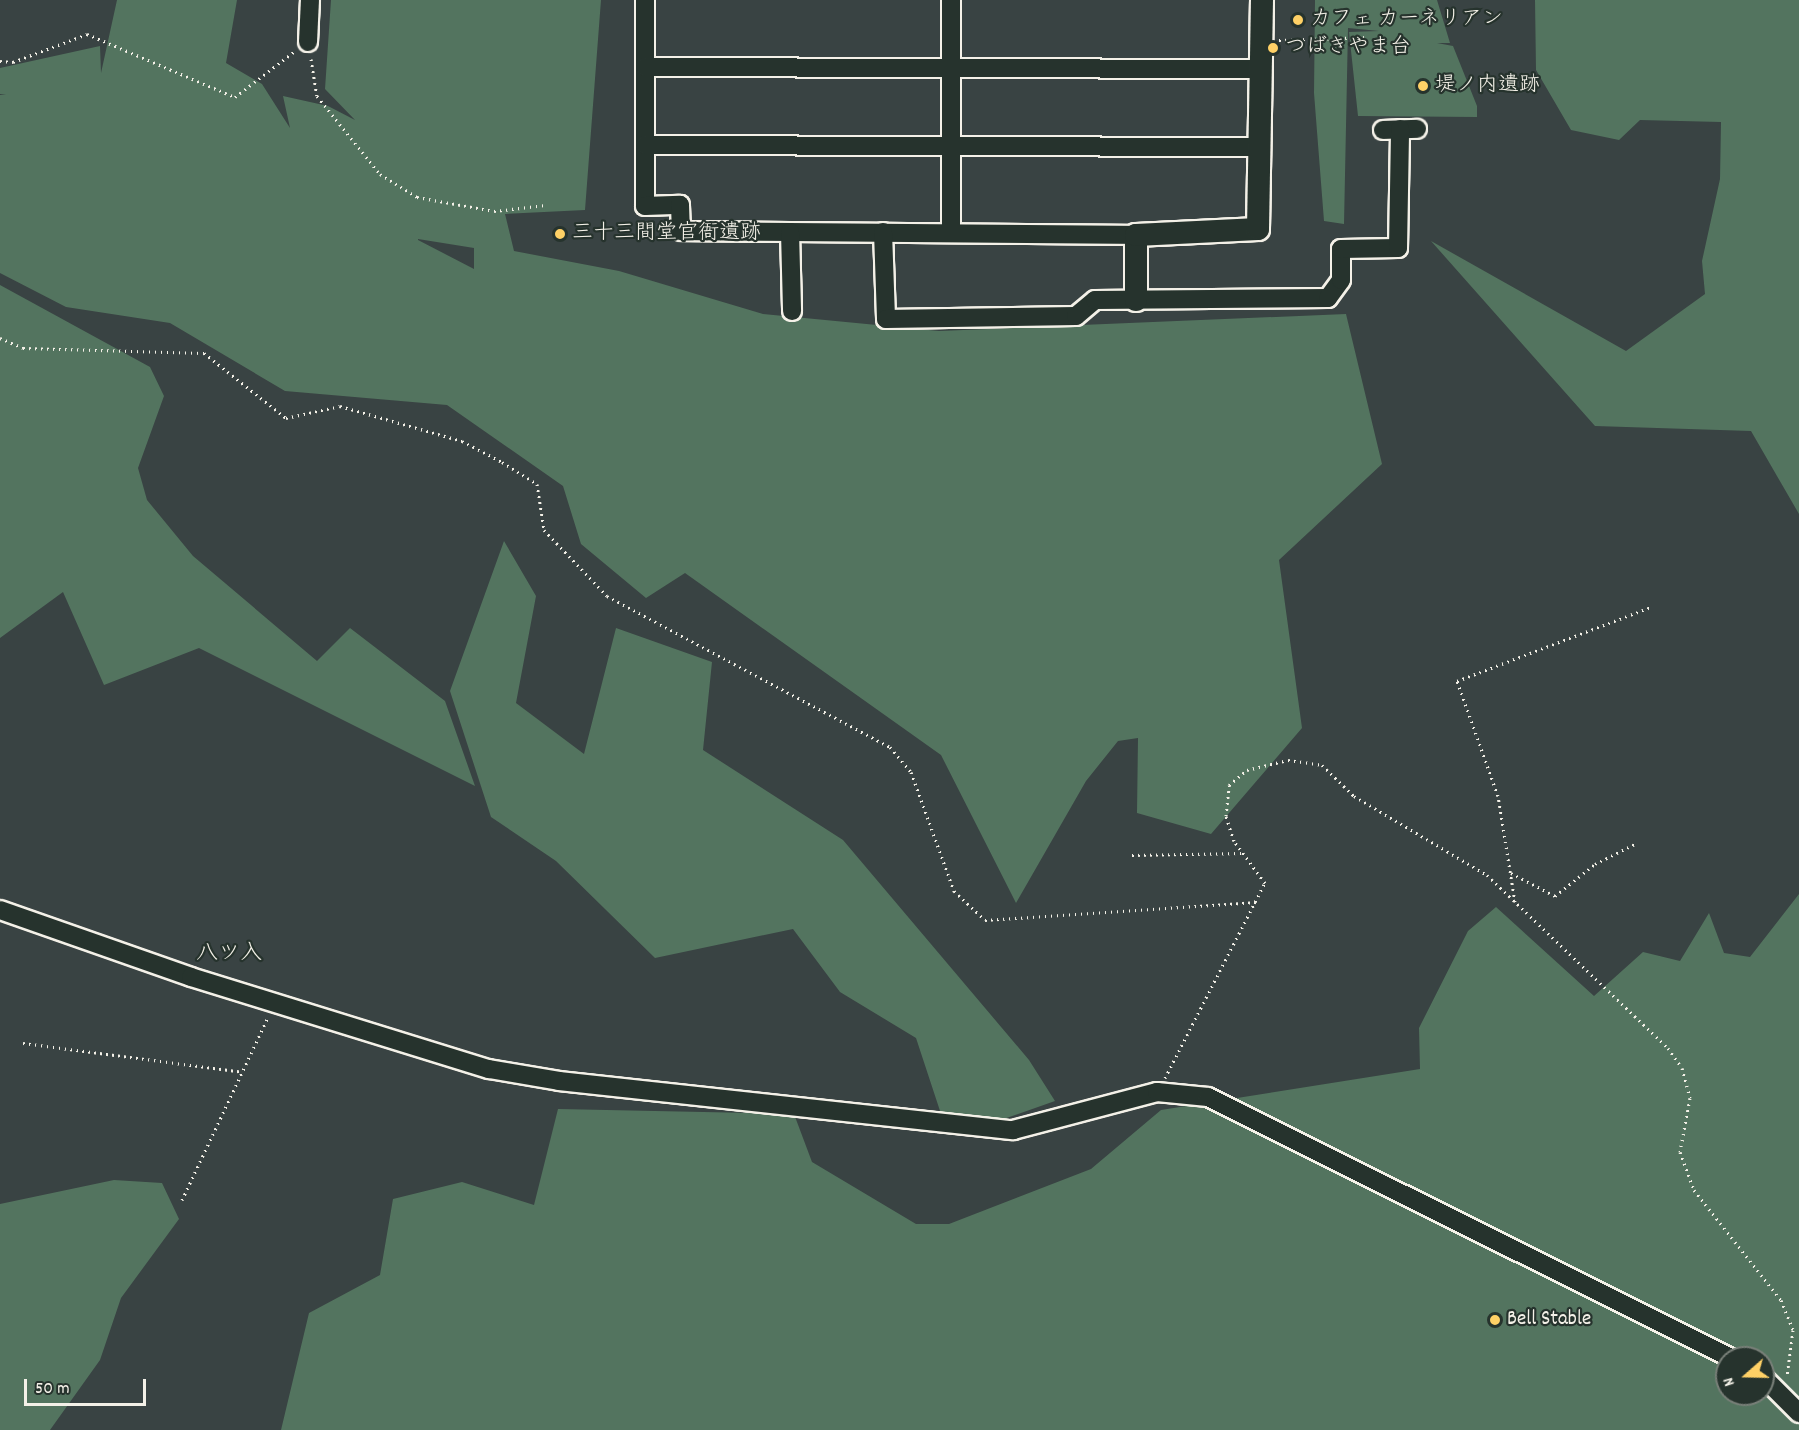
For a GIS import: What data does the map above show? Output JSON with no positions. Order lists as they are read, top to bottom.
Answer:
{
  "districts": ["八ツ入"],
  "places": [
    "カフェ カーネリアン",
    "つばきやま台",
    "堤ノ内遺跡",
    "三十三間堂官衙遺跡",
    "Bell Stable"
  ],
  "scale_bar": "50 m",
  "north": "left"
}
